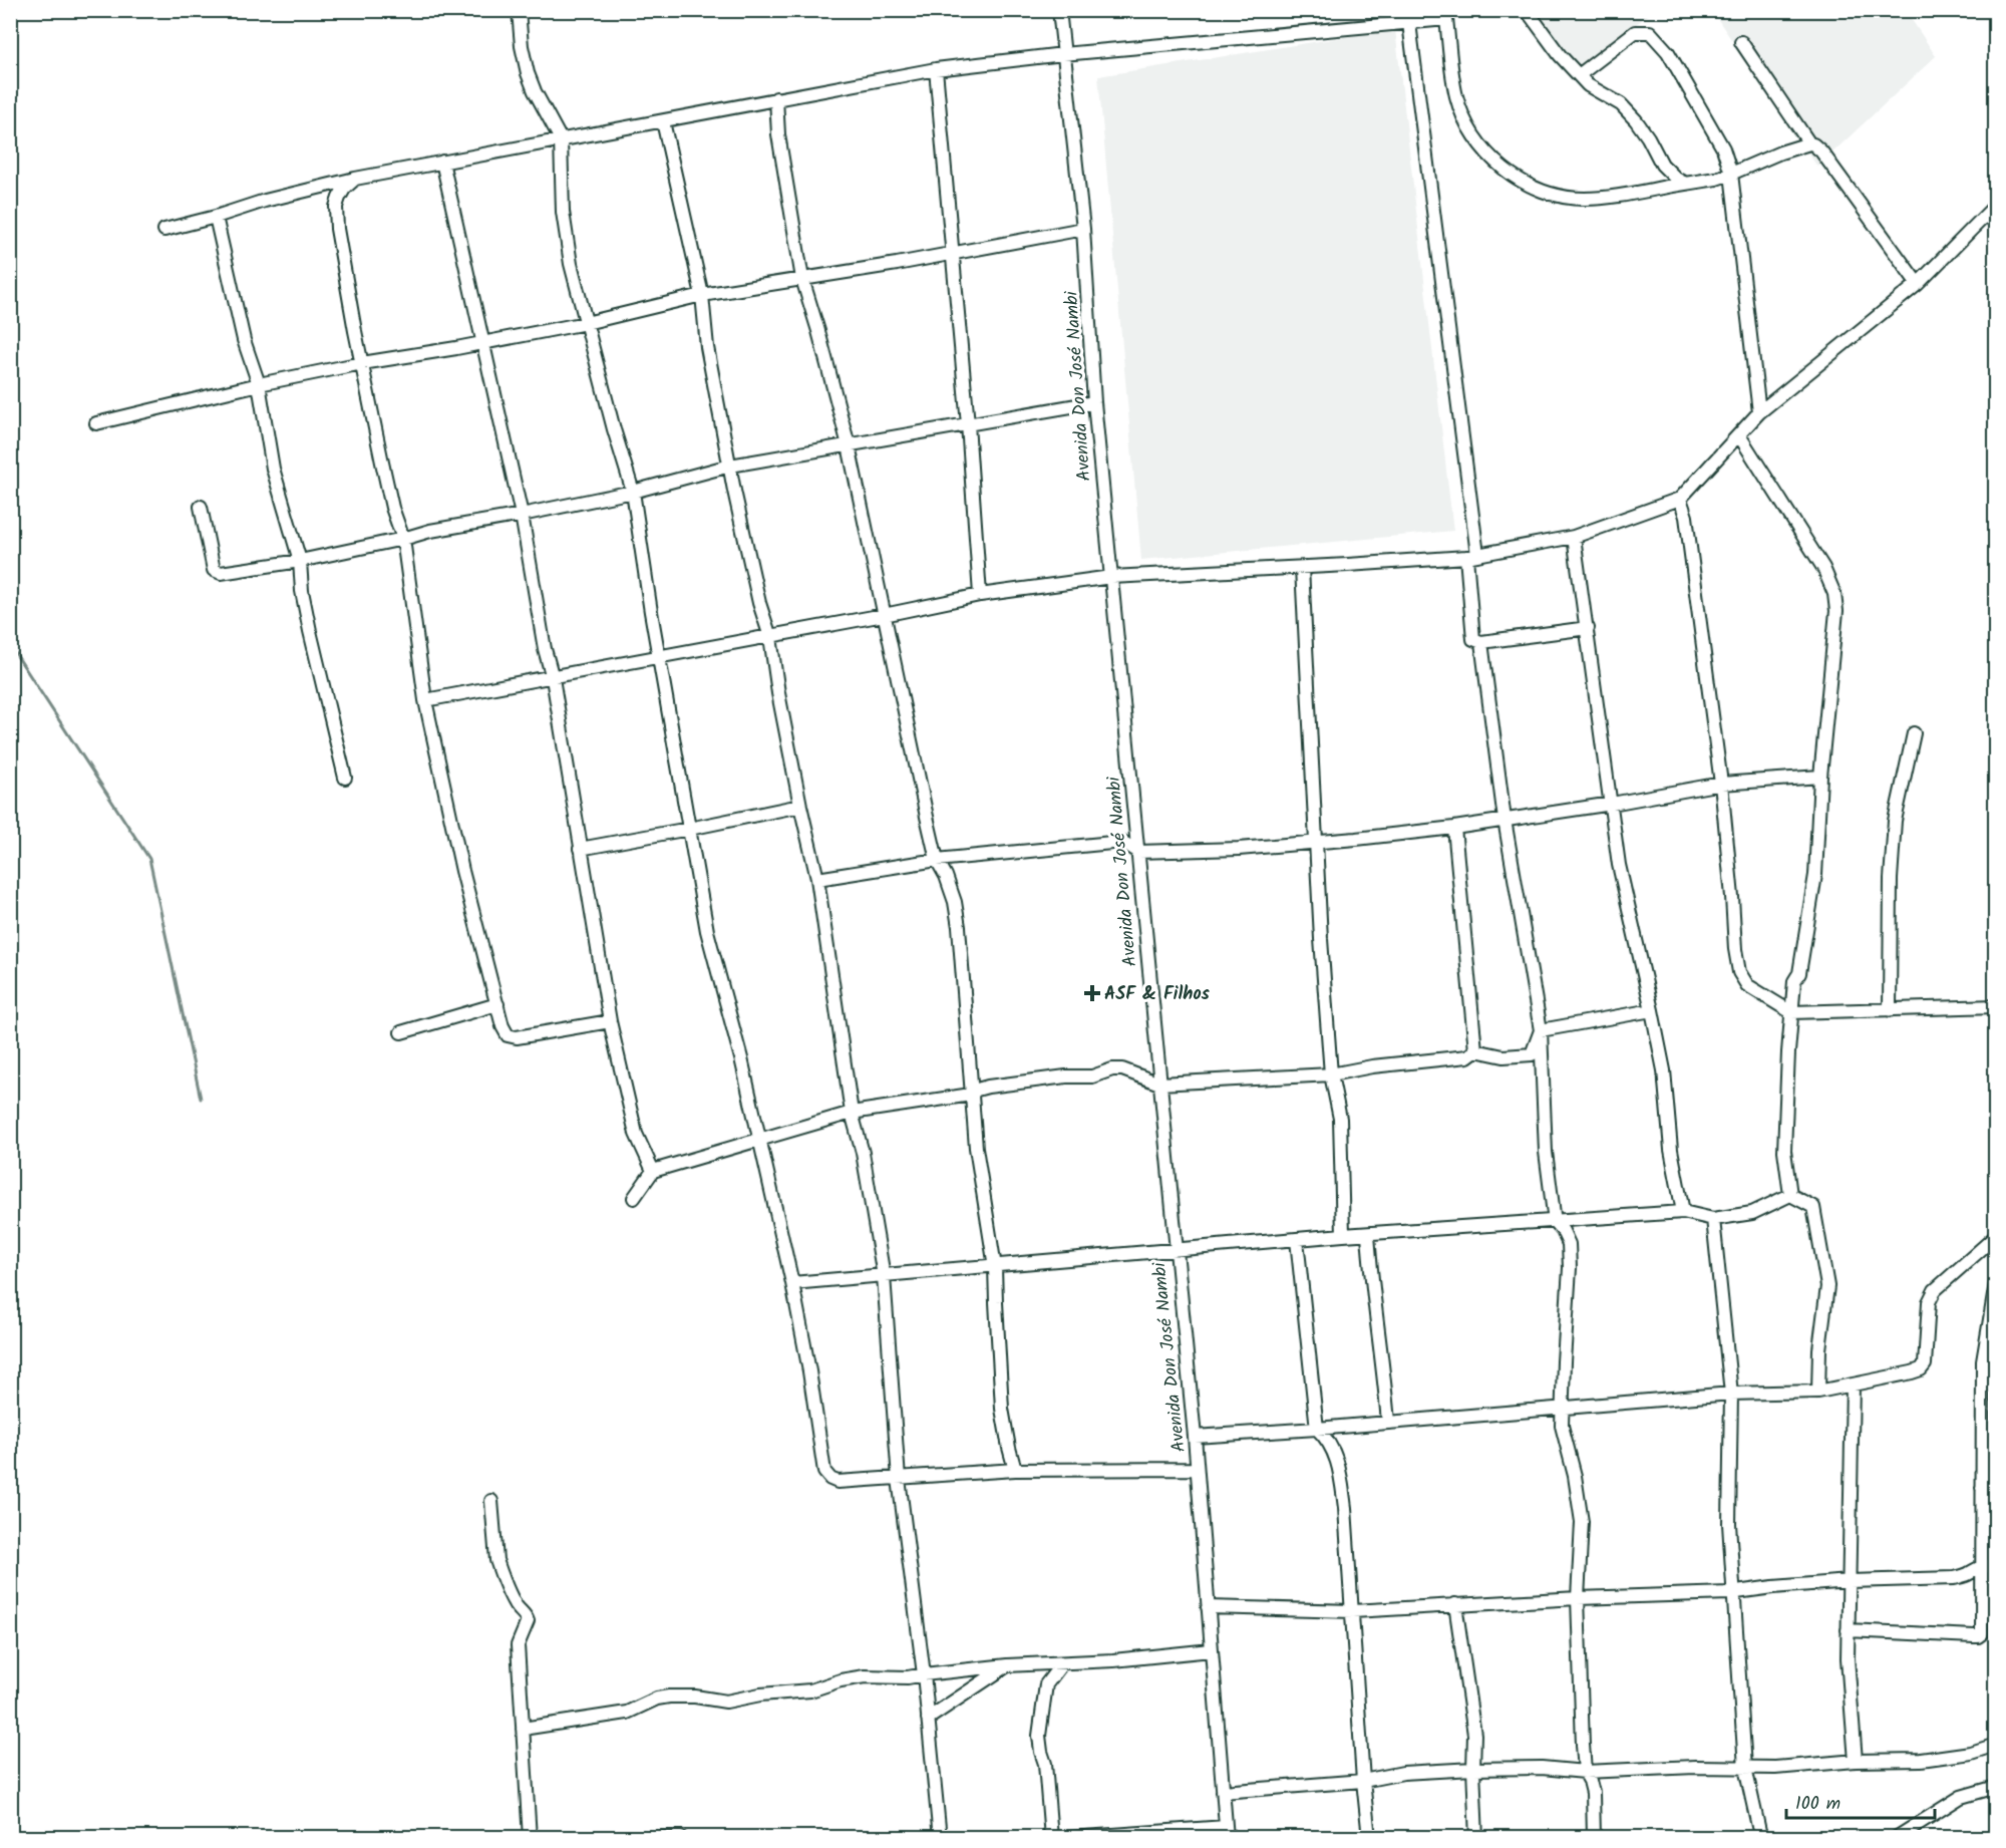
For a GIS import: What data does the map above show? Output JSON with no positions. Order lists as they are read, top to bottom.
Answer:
{
  "streets": {
    "street": ["Avenida Don José Nambi"]
  },
  "places": {
    "health": ["ASF & Filhos"]
  },
  "scale_bar": "100 m"
}
